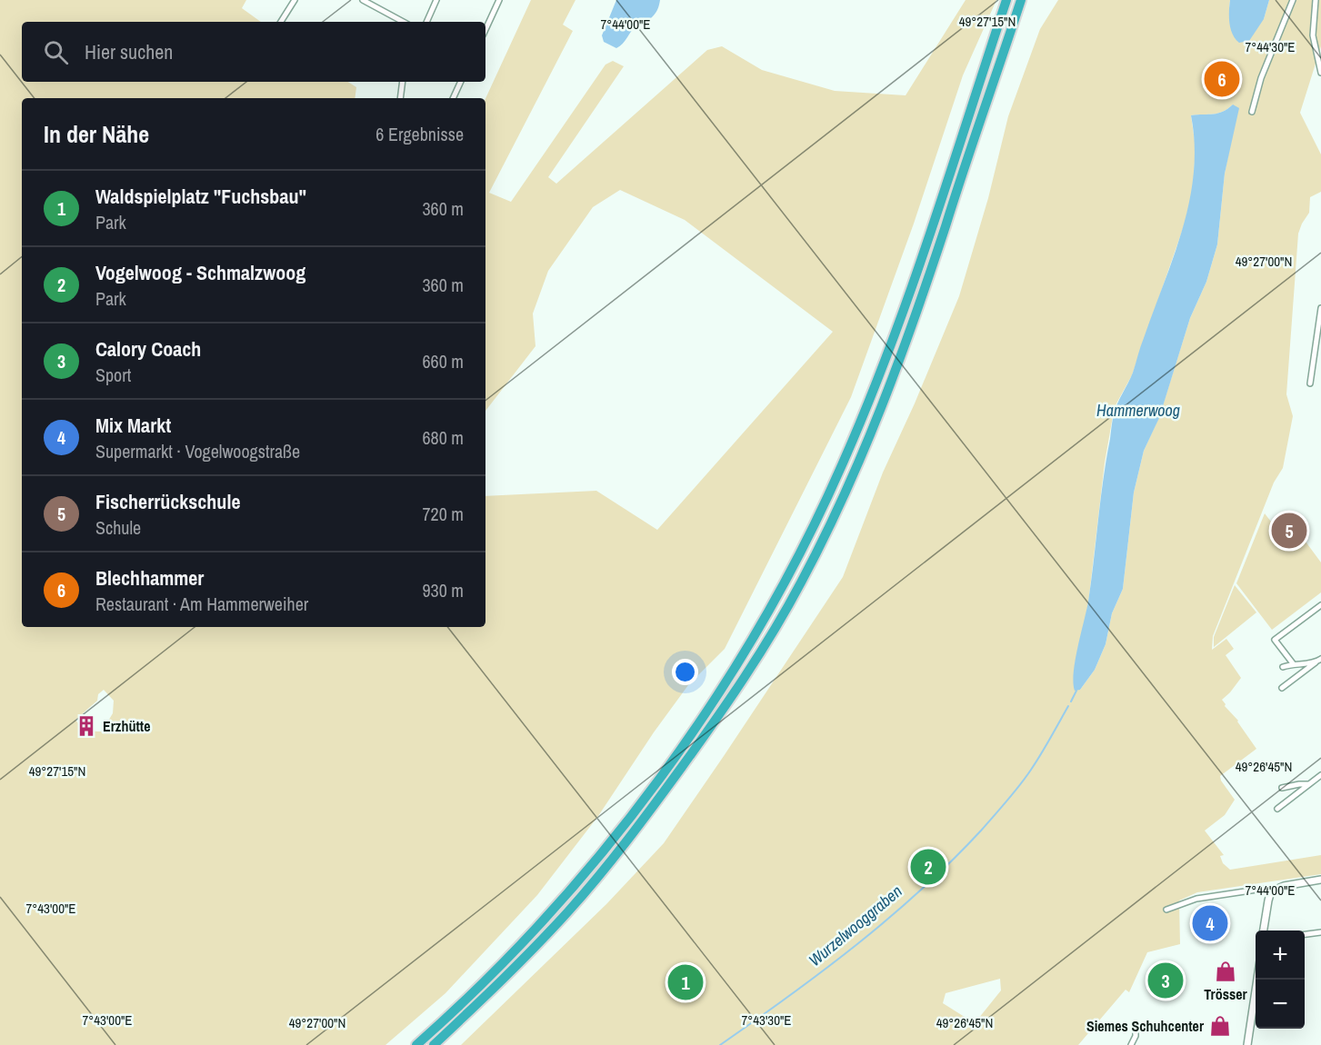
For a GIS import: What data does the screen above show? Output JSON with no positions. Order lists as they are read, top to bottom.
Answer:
{
  "water": ["Hammerwoog", "Wurzelwooggraben"],
  "places": {
    "building": ["Erzhütte"],
    "shop": ["Trösser", "Siemes Schuhcenter"]
  },
  "page": {
    "search": "Hier suchen",
    "pins": [
      "6",
      "5",
      "2",
      "4",
      "3",
      "1"
    ],
    "heading": ["In der Nähe", "6 Ergebnisse"],
    "list": [
      {
        "mark": "1",
        "name": "Waldspielplatz \"Fuchsbau\"",
        "note": "Park",
        "value": "360 m"
      },
      {
        "mark": "2",
        "name": "Vogelwoog - Schmalzwoog",
        "note": "Park",
        "value": "360 m"
      },
      {
        "mark": "3",
        "name": "Calory Coach",
        "note": "Sport",
        "value": "660 m"
      },
      {
        "mark": "4",
        "name": "Mix Markt",
        "note": "Supermarkt · Vogelwoogstraße",
        "value": "680 m"
      },
      {
        "mark": "5",
        "name": "Fischerrückschule",
        "note": "Schule",
        "value": "720 m"
      },
      {
        "mark": "6",
        "name": "Blechhammer",
        "note": "Restaurant · Am Hammerweiher",
        "value": "930 m"
      }
    ],
    "map_buttons": ["+", "−"]
  },
  "coordinates": [
    "49°27'15\"N",
    "7°44'00\"E",
    "7°44'30\"E",
    "49°27'00\"N",
    "49°26'45\"N",
    "7°43'00\"E",
    "7°43'30\"E"
  ]
}
